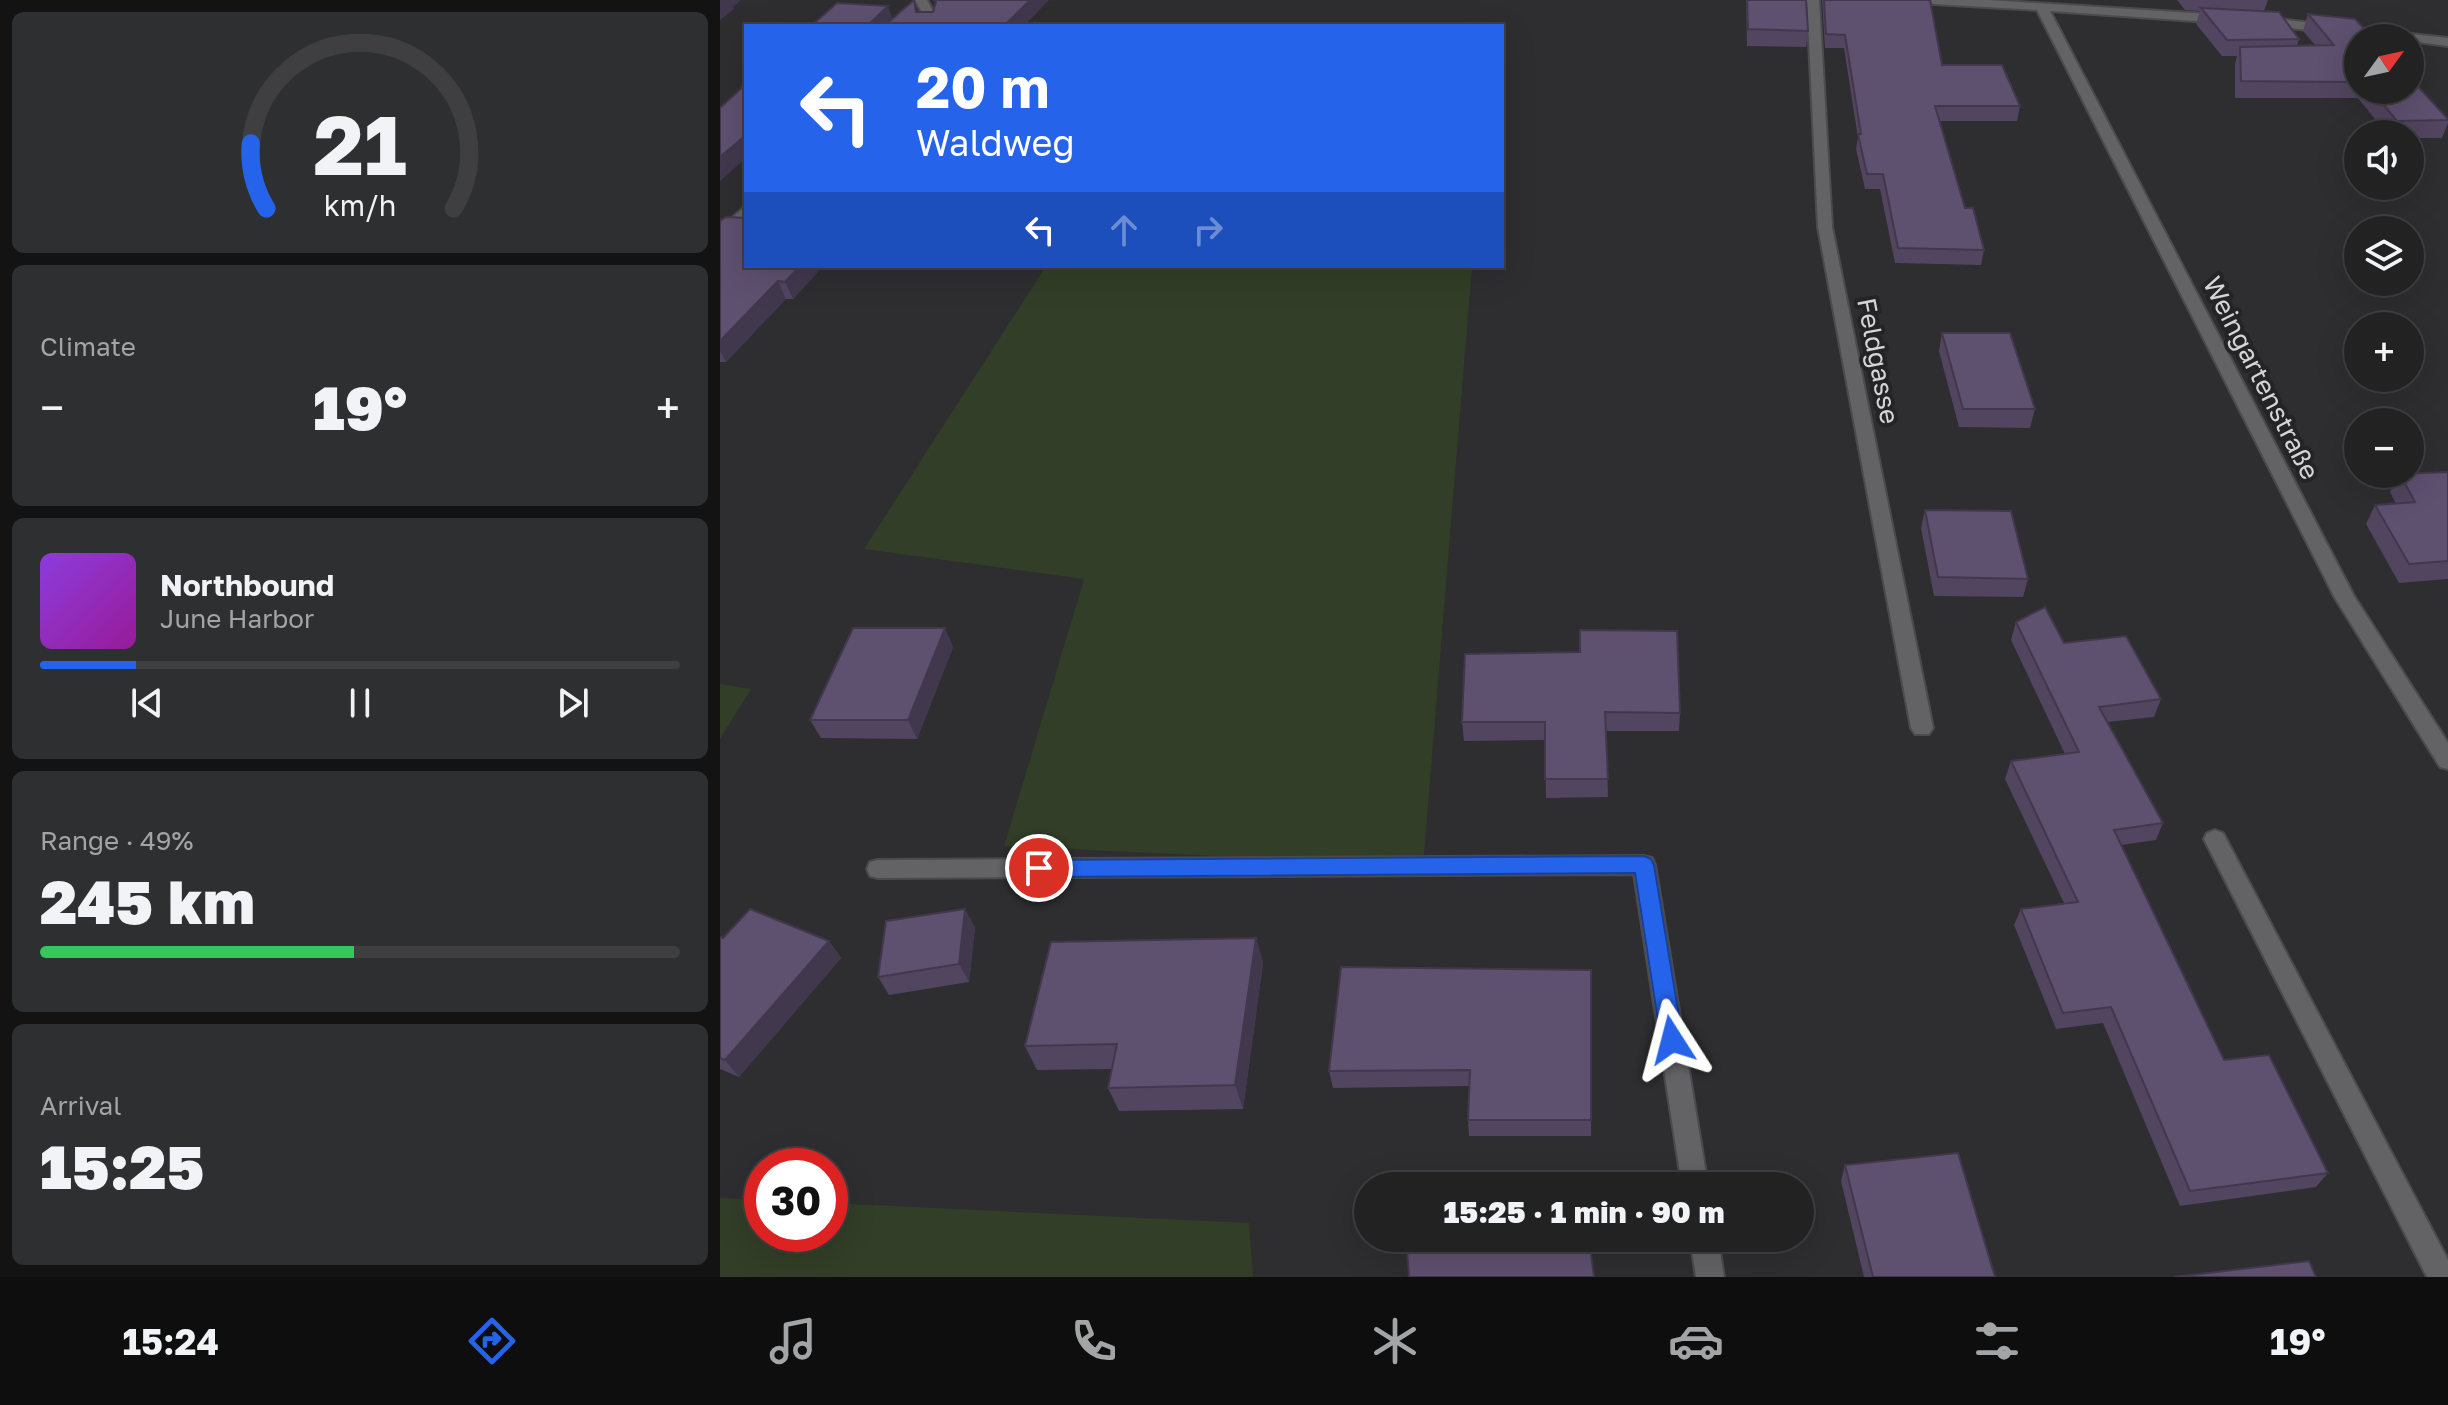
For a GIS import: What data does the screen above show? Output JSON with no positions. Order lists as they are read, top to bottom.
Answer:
{
  "streets": {
    "street": ["Feldgasse", "Weingartenstraße"]
  },
  "north": "top right",
  "page": {
    "map_buttons": ["+", "−"],
    "turn": ["20 m", "Waldweg"],
    "tile": [
      "Climate",
      ["Range · 49%", "245 km"],
      ["Arrival", "15:25"]
    ],
    "heat": ["−", "19°", "+"],
    "song": ["Northbound", "June Harbor"],
    "limit": "30",
    "trip": "15:25 · 1 min · 90 m",
    "tabs": ["15:24", "19°"],
    "gauge": ["21", "km/h"]
  }
}
